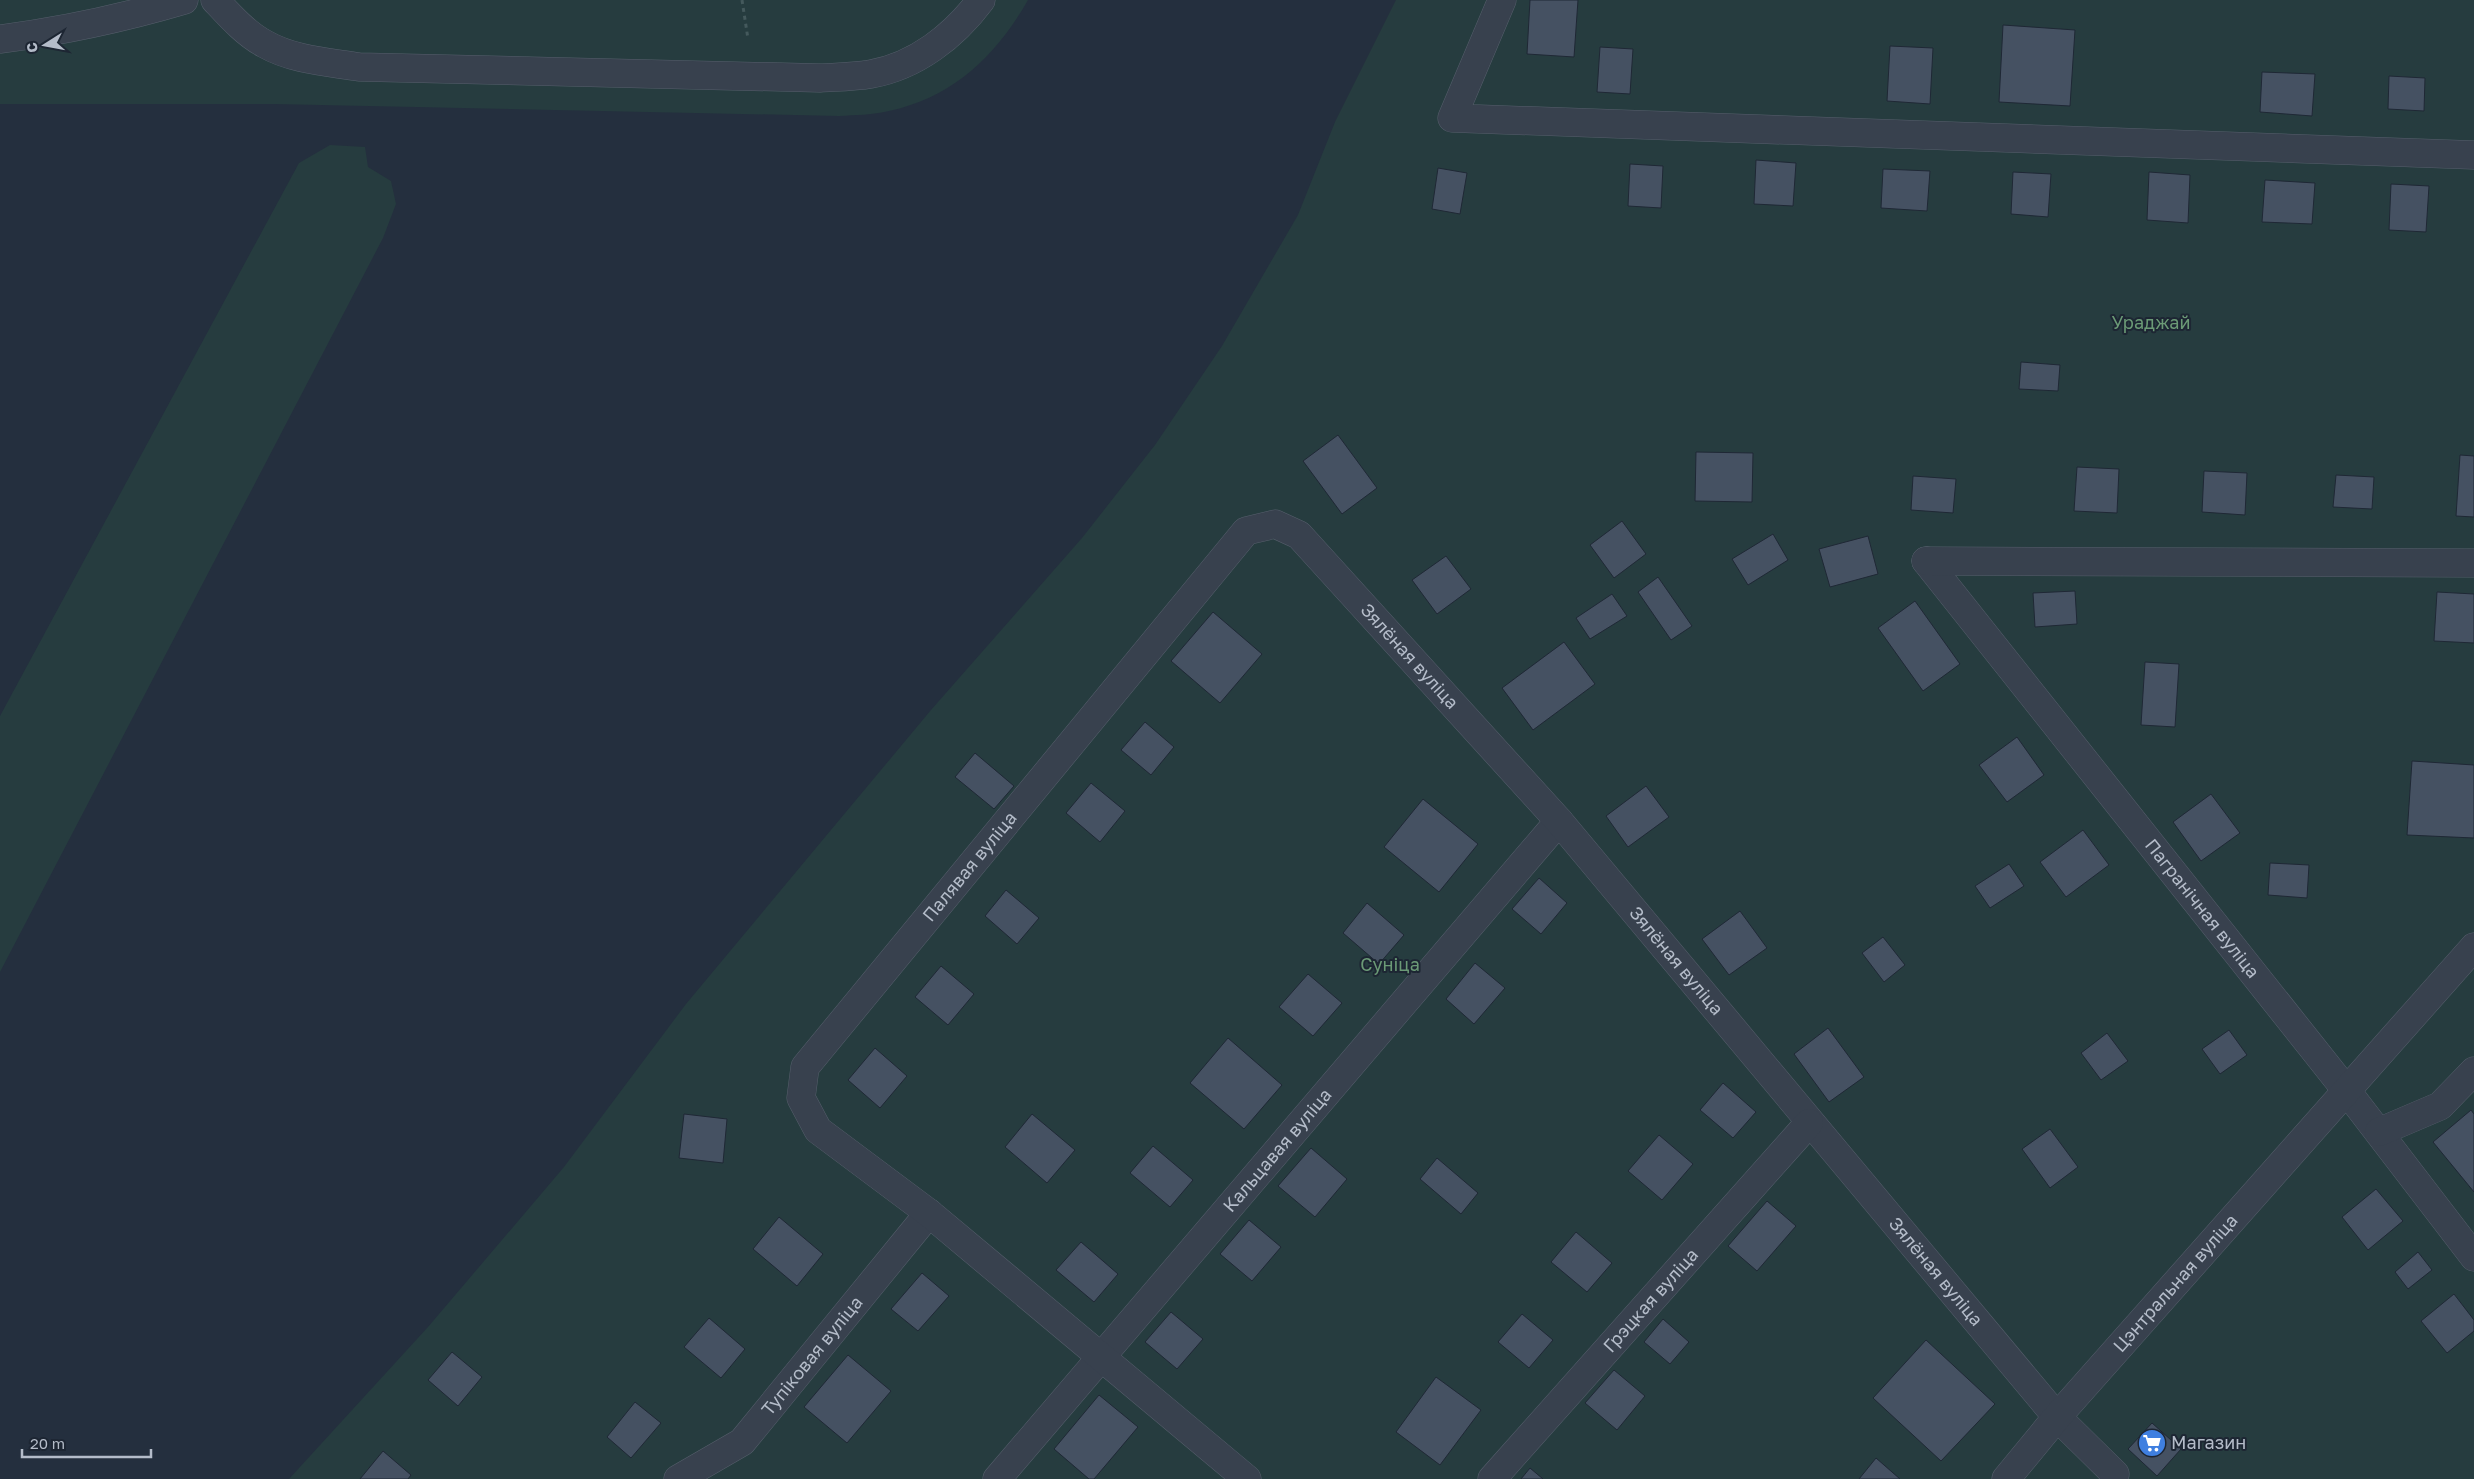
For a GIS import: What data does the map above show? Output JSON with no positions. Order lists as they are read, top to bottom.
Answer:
{
  "streets": {
    "lane": [
      "Зялёная вуліца",
      "Палявая вуліца",
      "Пагранічная вуліца",
      "Кальцавая вуліца",
      "Цэнтральная вуліца",
      "Грэцкая вуліца",
      "Тупіковая вуліца"
    ]
  },
  "crossings": [
    ["Зялёная вуліца", "Палявая вуліца"],
    ["Зялёная вуліца", "Кальцавая вуліца"],
    ["Зялёная вуліца", "Цэнтральная вуліца"],
    ["Зялёная вуліца", "Грэцкая вуліца"],
    ["Палявая вуліца", "Кальцавая вуліца"],
    ["Палявая вуліца", "Тупіковая вуліца"],
    ["Пагранічная вуліца", "Цэнтральная вуліца"]
  ],
  "parks": ["Ураджай", "Суніца"],
  "places": {
    "supermarket": ["Магазин"]
  },
  "scale_bar": "20 m",
  "north": "left"
}
